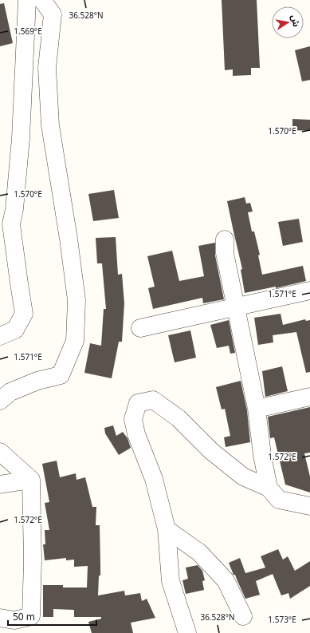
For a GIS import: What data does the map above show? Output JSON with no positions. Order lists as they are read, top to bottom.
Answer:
{
  "scale_bar": "50 m",
  "north": "right",
  "coordinates": [
    "36.528°N",
    "1.569°E",
    "1.570°E",
    "1.571°E",
    "1.572°E",
    "1.573°E"
  ]
}
